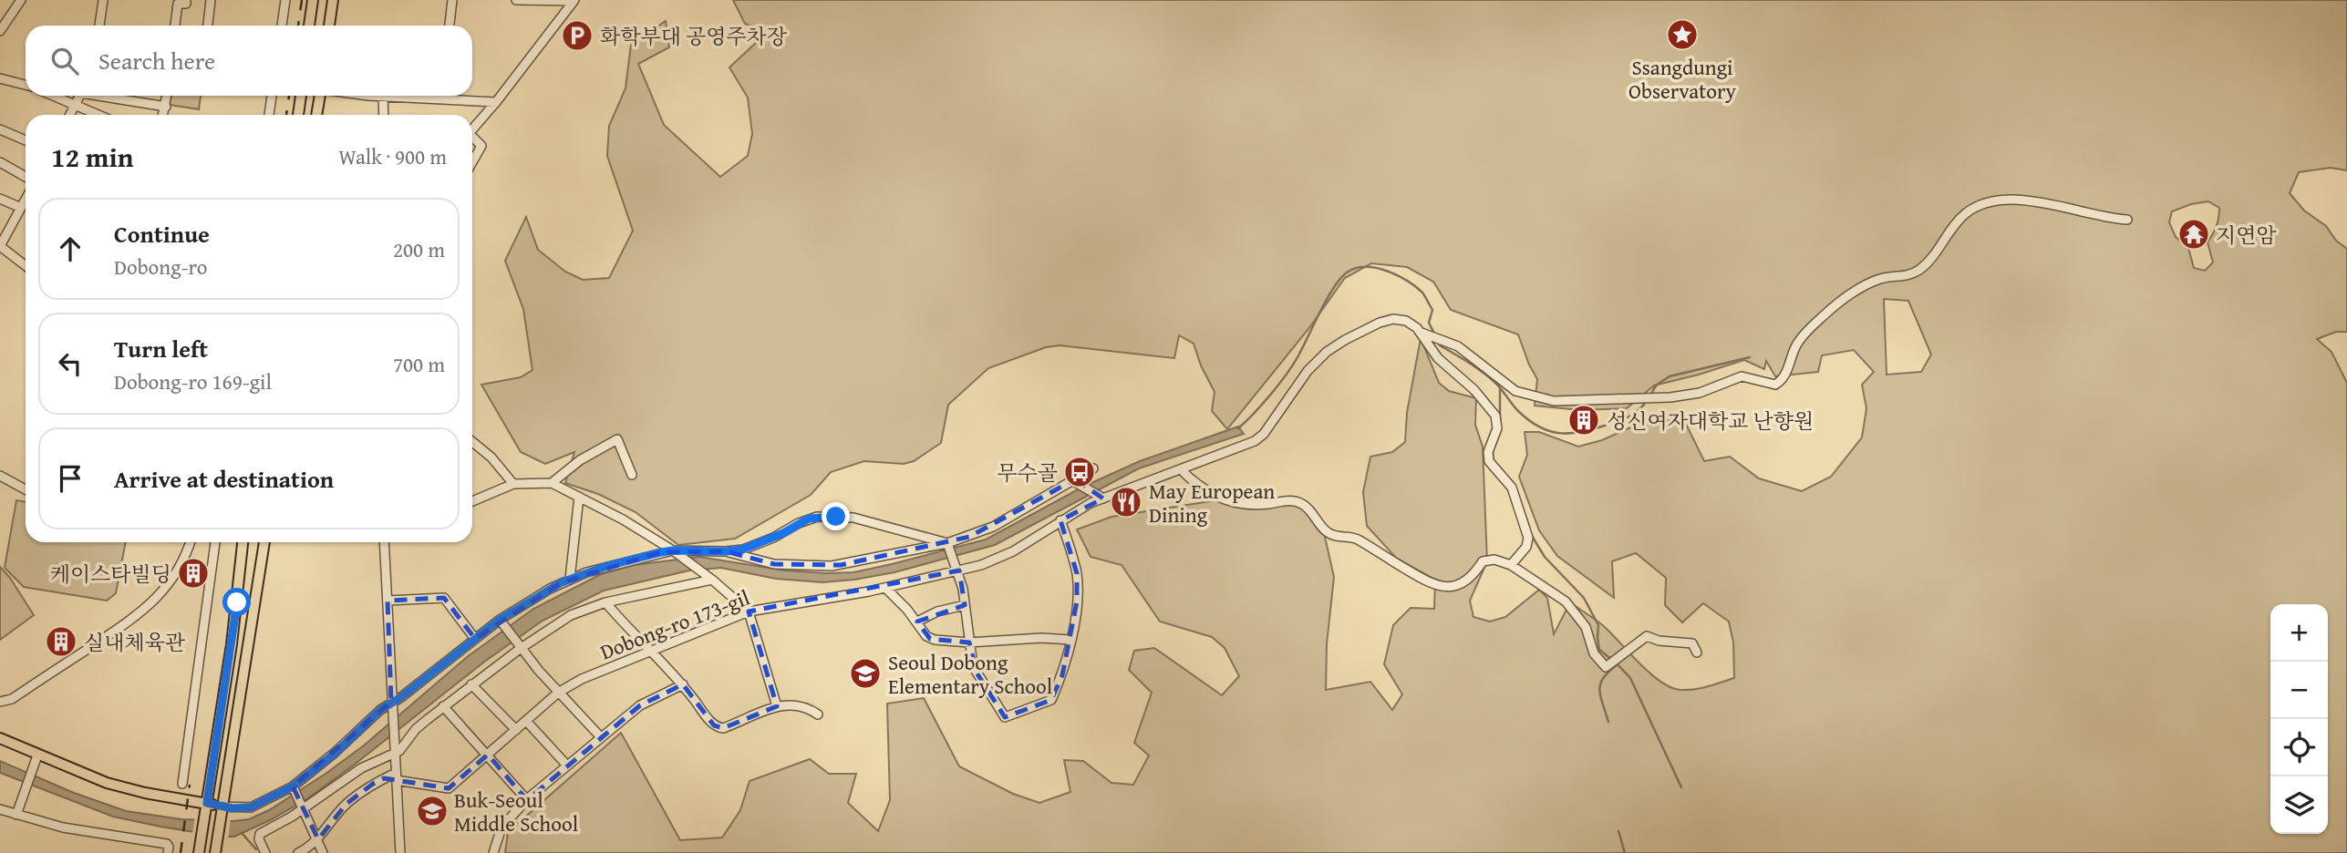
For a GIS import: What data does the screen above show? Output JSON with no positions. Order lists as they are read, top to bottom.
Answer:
{
  "streets": {
    "street": ["Dobong-ro 173-gil"]
  },
  "places": {
    "place": ["Ssangdungi Observatory"],
    "parking": ["화학부대 공영주차장"],
    "temple": ["지연암"],
    "building": ["성신여자대학교 난향원", "케이스타빌딩", "실내체육관"],
    "bus stop": ["무수골"],
    "restaurant": ["May European Dining"],
    "school or university": ["Seoul Dobong Elementary School", "Buk-Seoul Middle School"]
  },
  "page": {
    "search": "Search here",
    "heading": ["12 min", "Walk · 900 m"],
    "list": [
      ["Continue", "Dobong-ro", "200 m"],
      ["Turn left", "Dobong-ro 169-gil", "700 m"],
      "Arrive at destination"
    ],
    "map_buttons": ["+", "−"]
  }
}
